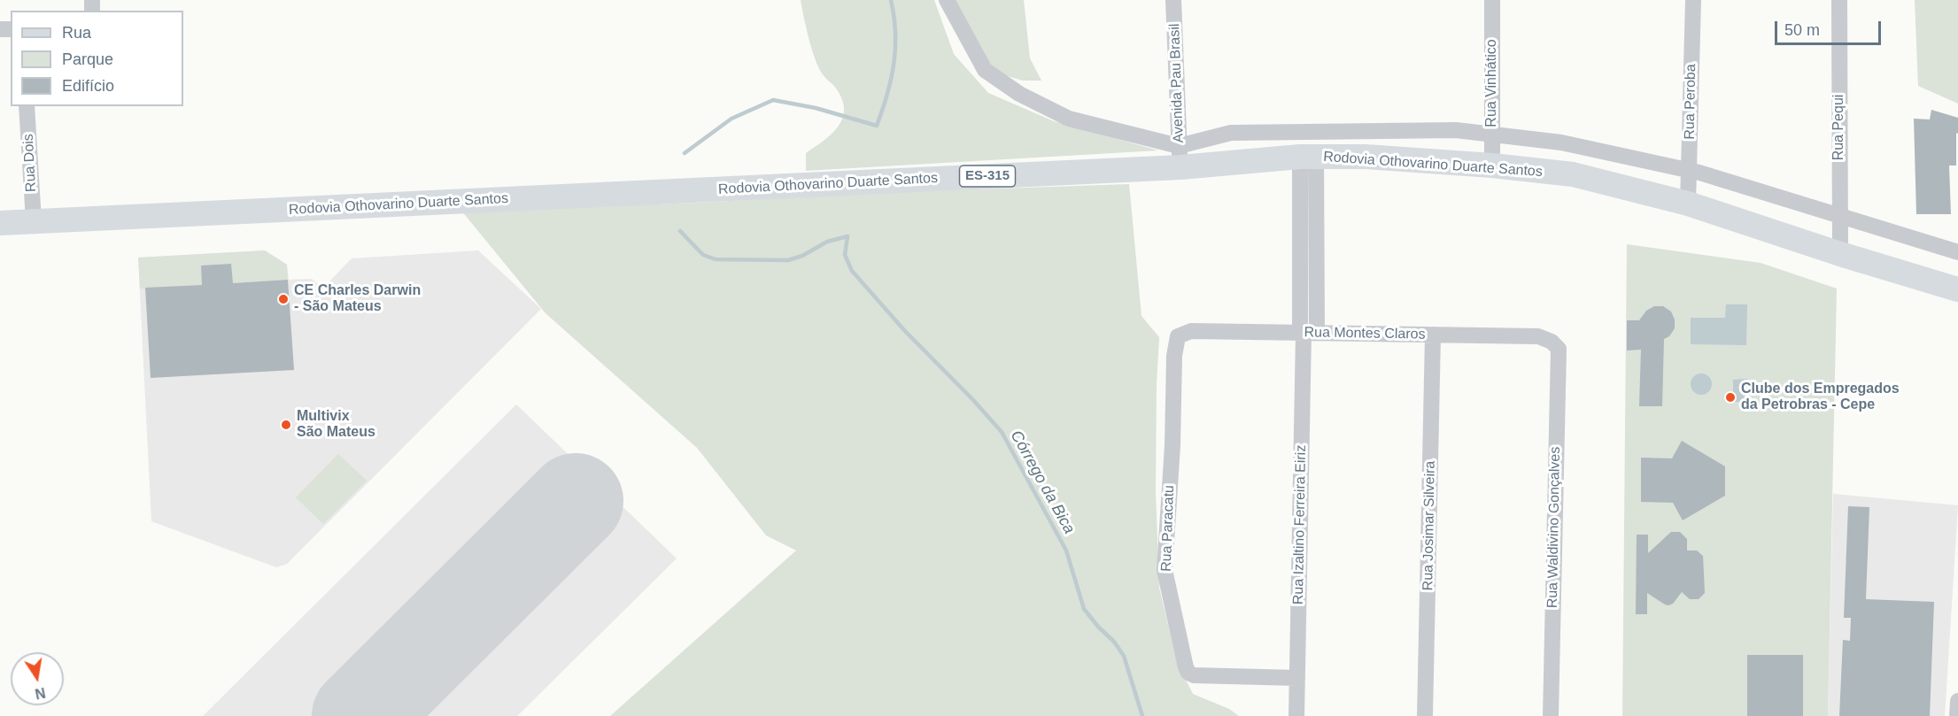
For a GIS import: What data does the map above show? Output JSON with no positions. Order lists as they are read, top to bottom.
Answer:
{
  "streets": {
    "main road": ["Rodovia Othovarino Duarte Santos", "ES-315"],
    "street": [
      "Avenida Pau Brasil",
      "Rua Vinhático",
      "Rua Peroba",
      "Rua Pequi",
      "Rua Dois",
      "Rua Montes Claros",
      "Rua Izaltino Ferreira Eiriz",
      "Rua Josimar Silveira",
      "Rua Waldivino Gonçalves",
      "Rua Paracatu"
    ]
  },
  "crossings": [
    ["Avenida Pau Brasil", "Rodovia Othovarino Duarte Santos"],
    ["Rua Vinhático", "Rodovia Othovarino Duarte Santos"],
    ["Rua Peroba", "Rodovia Othovarino Duarte Santos"],
    ["Rua Pequi", "Rodovia Othovarino Duarte Santos"],
    ["Rua Dois", "Rodovia Othovarino Duarte Santos"],
    ["Rodovia Othovarino Duarte Santos", "Rua Izaltino Ferreira Eiriz"],
    ["Rua Montes Claros", "Rua Izaltino Ferreira Eiriz"],
    ["Rua Montes Claros", "Rua Josimar Silveira"],
    ["Rua Montes Claros", "Rua Waldivino Gonçalves"],
    ["Rua Montes Claros", "Rua Paracatu"],
    ["Rua Izaltino Ferreira Eiriz", "Rua Paracatu"]
  ],
  "water": ["Córrego da Bica"],
  "places": ["CE Charles Darwin - São Mateus", "Clube dos Empregados da Petrobras - Cepe", "Multivix São Mateus"],
  "legend": ["Rua", "Parque", "Edifício"],
  "scale_bar": "50 m",
  "north": "bottom"
}
